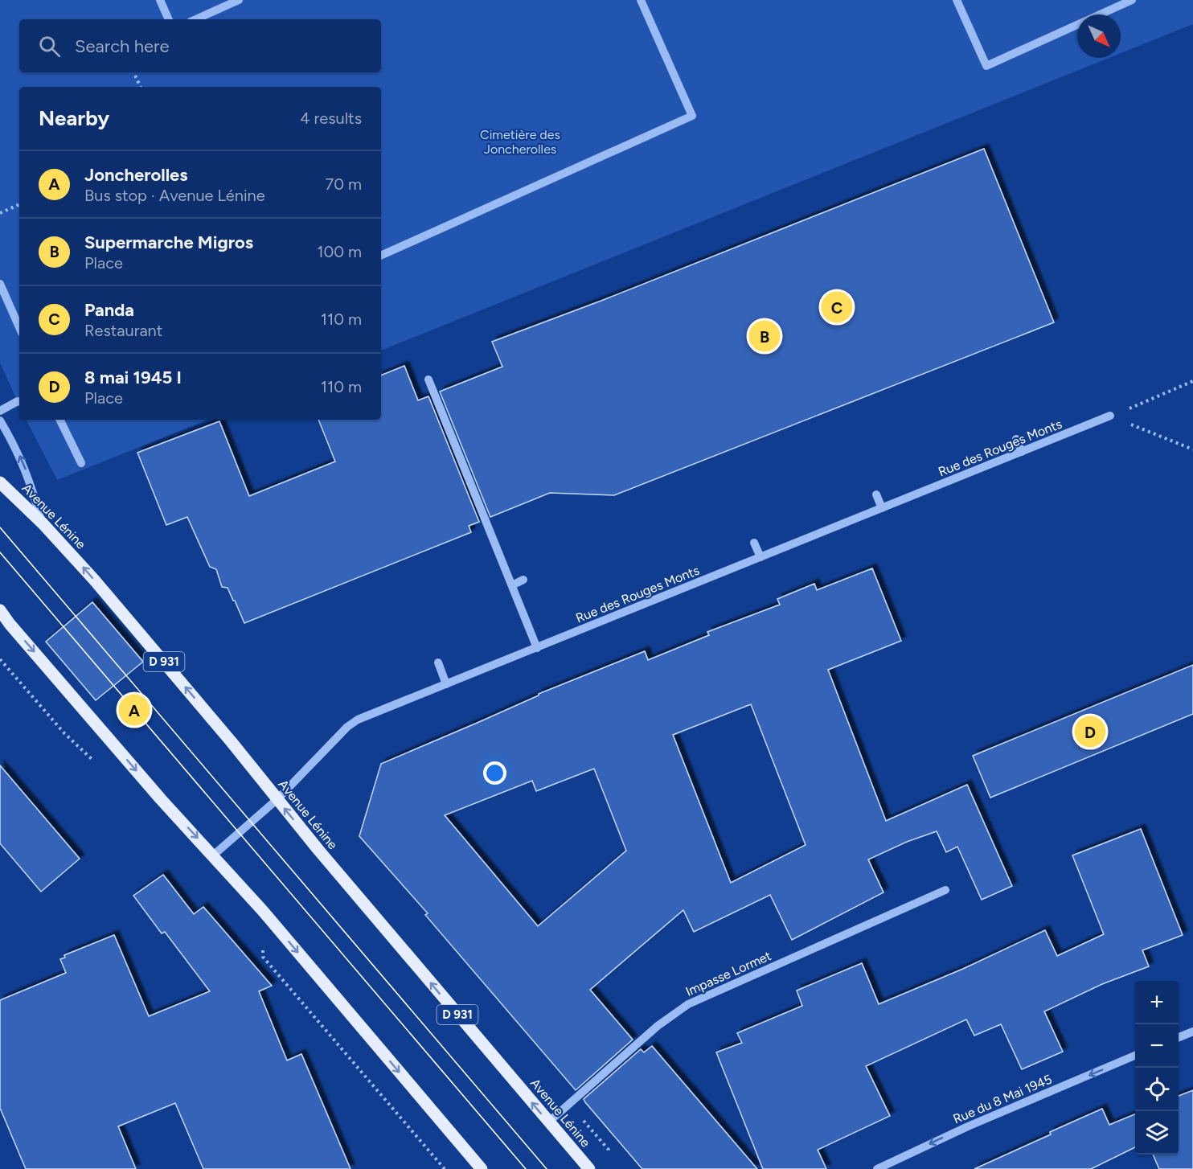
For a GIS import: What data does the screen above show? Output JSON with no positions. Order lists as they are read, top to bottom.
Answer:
{
  "streets": {
    "main road": ["Avenue Lénine", "D 931"],
    "street": ["Rue des Rouges Monts", "Impasse Lormet", "Rue du 8 Mai 1945"]
  },
  "crossings": [
    ["Rue des Rouges Monts", "Avenue Lénine"],
    ["Avenue Lénine", "Impasse Lormet"]
  ],
  "one_way": ["Rue du 8 Mai 1945"],
  "parks": ["Cimetière des Joncherolles"],
  "north": "bottom right",
  "page": {
    "search": "Search here",
    "heading": ["Nearby", "4 results"],
    "list": [
      {
        "mark": "A",
        "name": "Joncherolles",
        "note": "Bus stop · Avenue Lénine",
        "value": "70 m"
      },
      {
        "mark": "B",
        "name": "Supermarche Migros",
        "note": "Place",
        "value": "100 m"
      },
      {
        "mark": "C",
        "name": "Panda",
        "note": "Restaurant",
        "value": "110 m"
      },
      {
        "mark": "D",
        "name": "8 mai 1945 I",
        "note": "Place",
        "value": "110 m"
      }
    ],
    "pins": [
      "C",
      "B",
      "A",
      "D"
    ],
    "map_buttons": ["+", "−"]
  }
}
